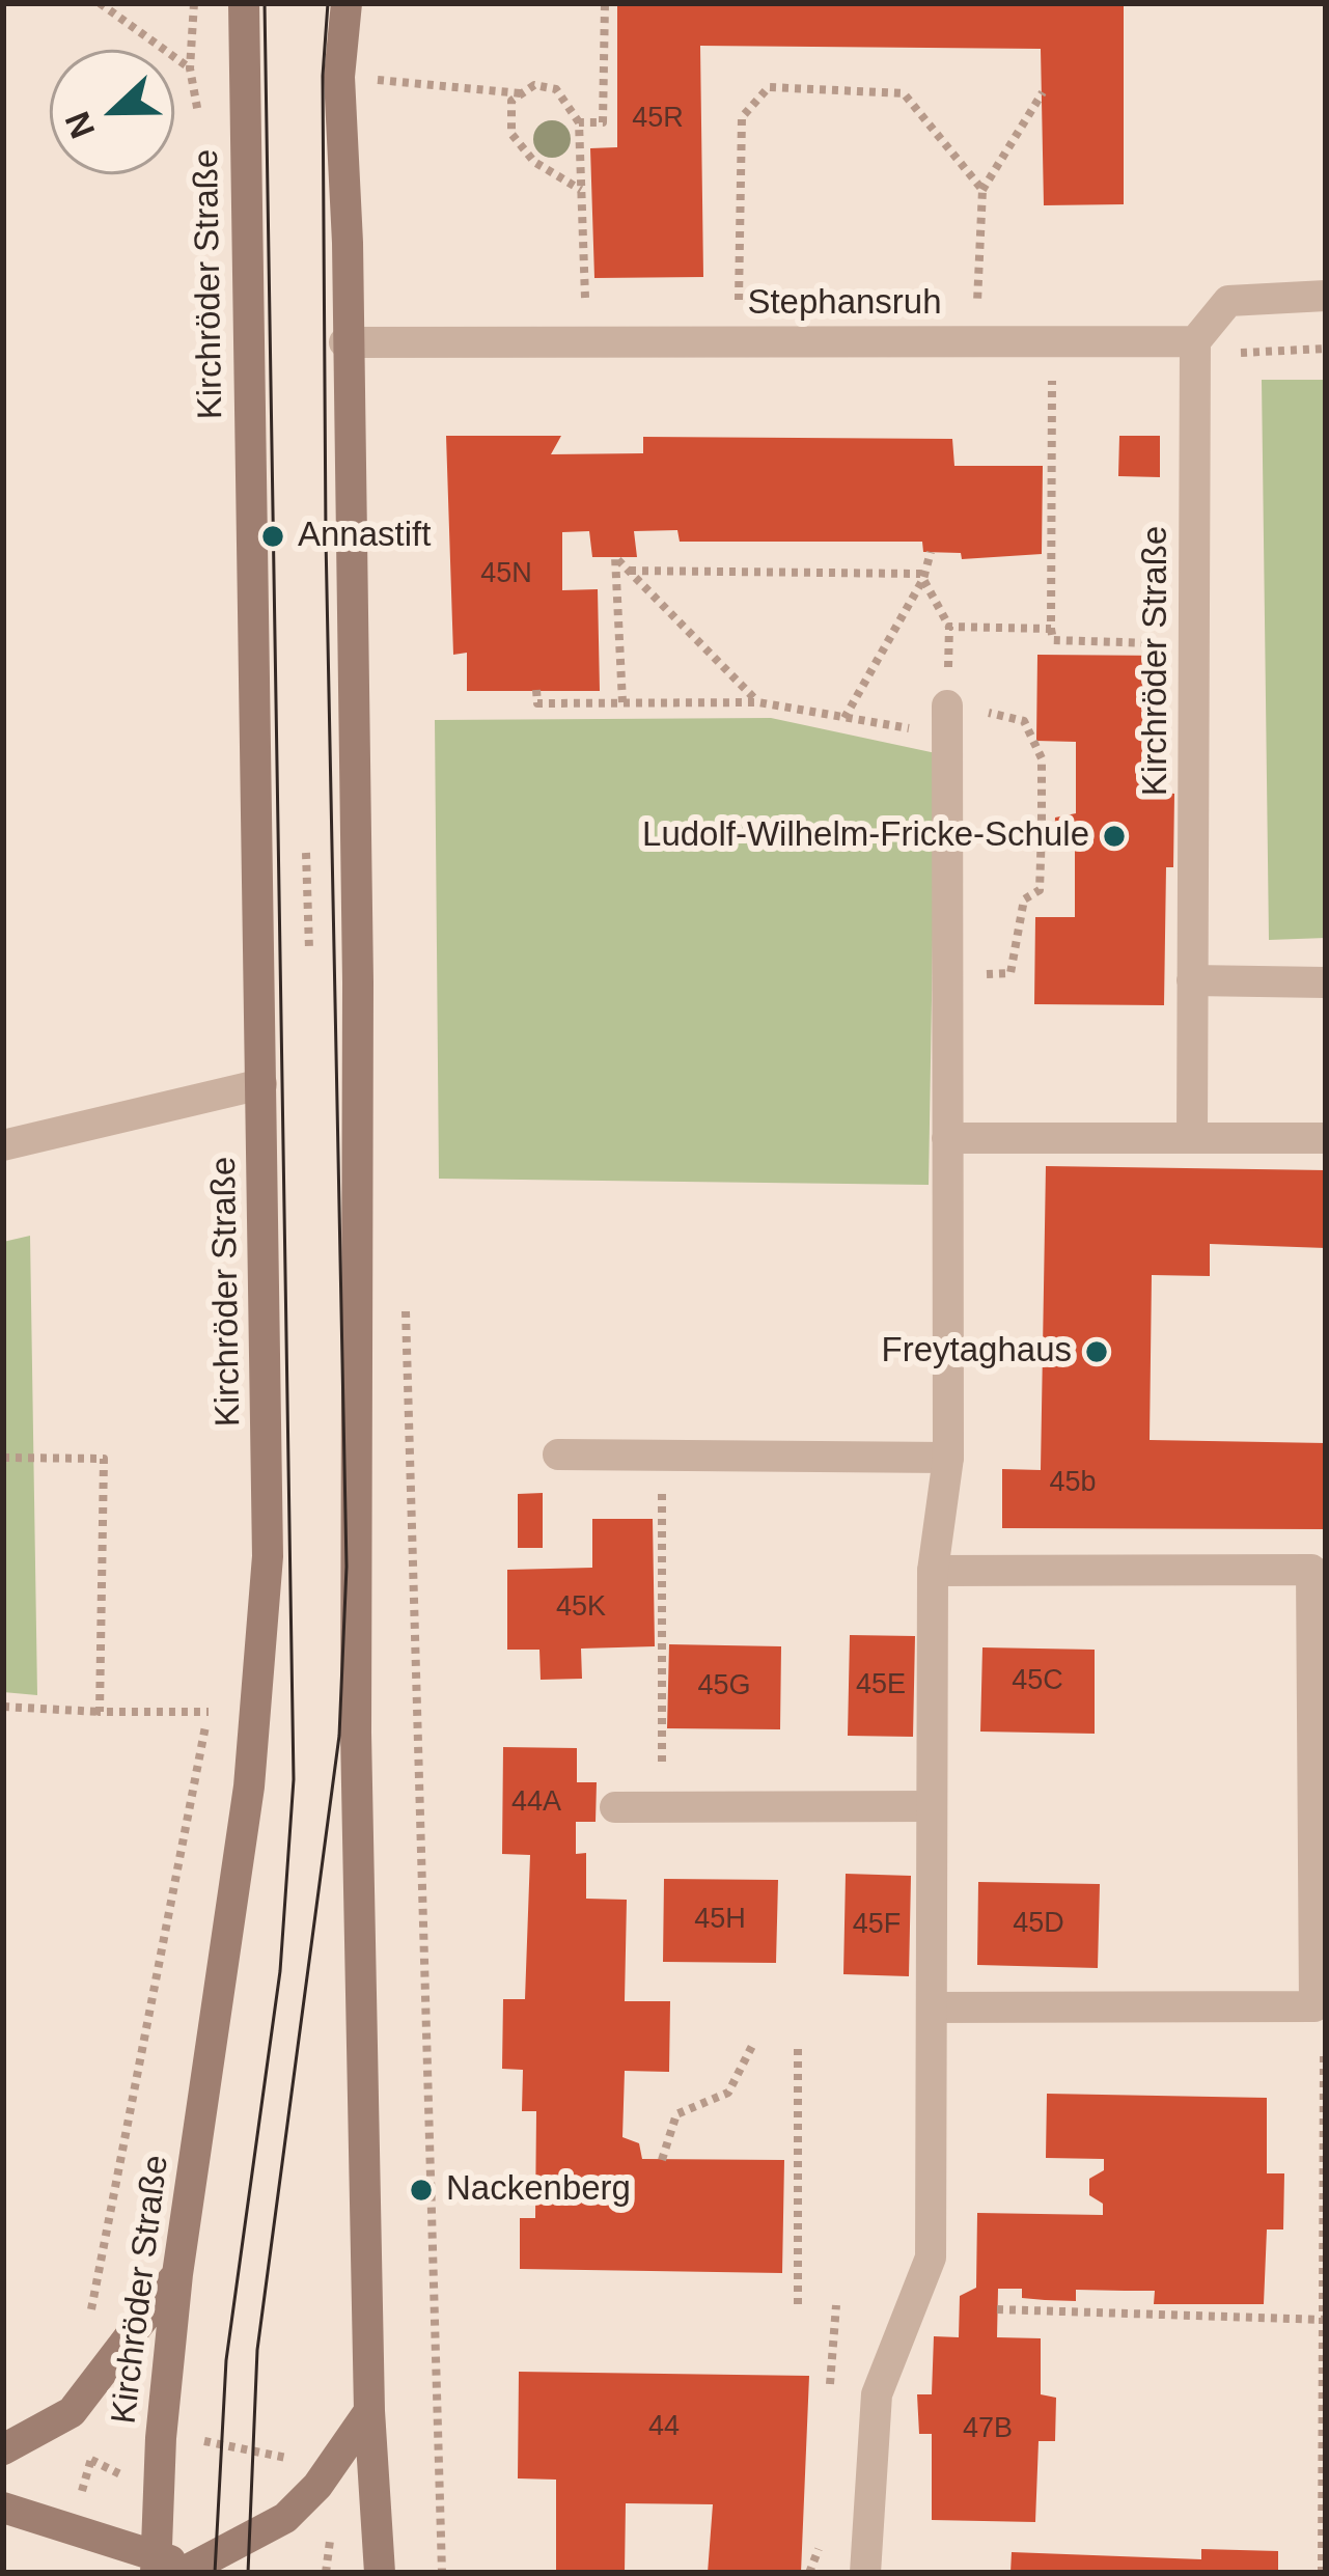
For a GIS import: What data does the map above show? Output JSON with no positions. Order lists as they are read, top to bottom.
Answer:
{
  "streets": {
    "main road": ["Kirchröder Straße"],
    "street": ["Stephansruh"]
  },
  "crossings": [
    ["Kirchröder Straße", "Stephansruh"]
  ],
  "places": [
    "Annastift",
    "Ludolf-Wilhelm-Fricke-Schule",
    "Freytaghaus",
    "Nackenberg"
  ],
  "house_numbers": [
    "45R",
    "45N",
    "45b",
    "45K",
    "45C",
    "45E",
    "45G",
    "44A",
    "45H",
    "45D",
    "45F",
    "44",
    "47B"
  ],
  "north": "left"
}
